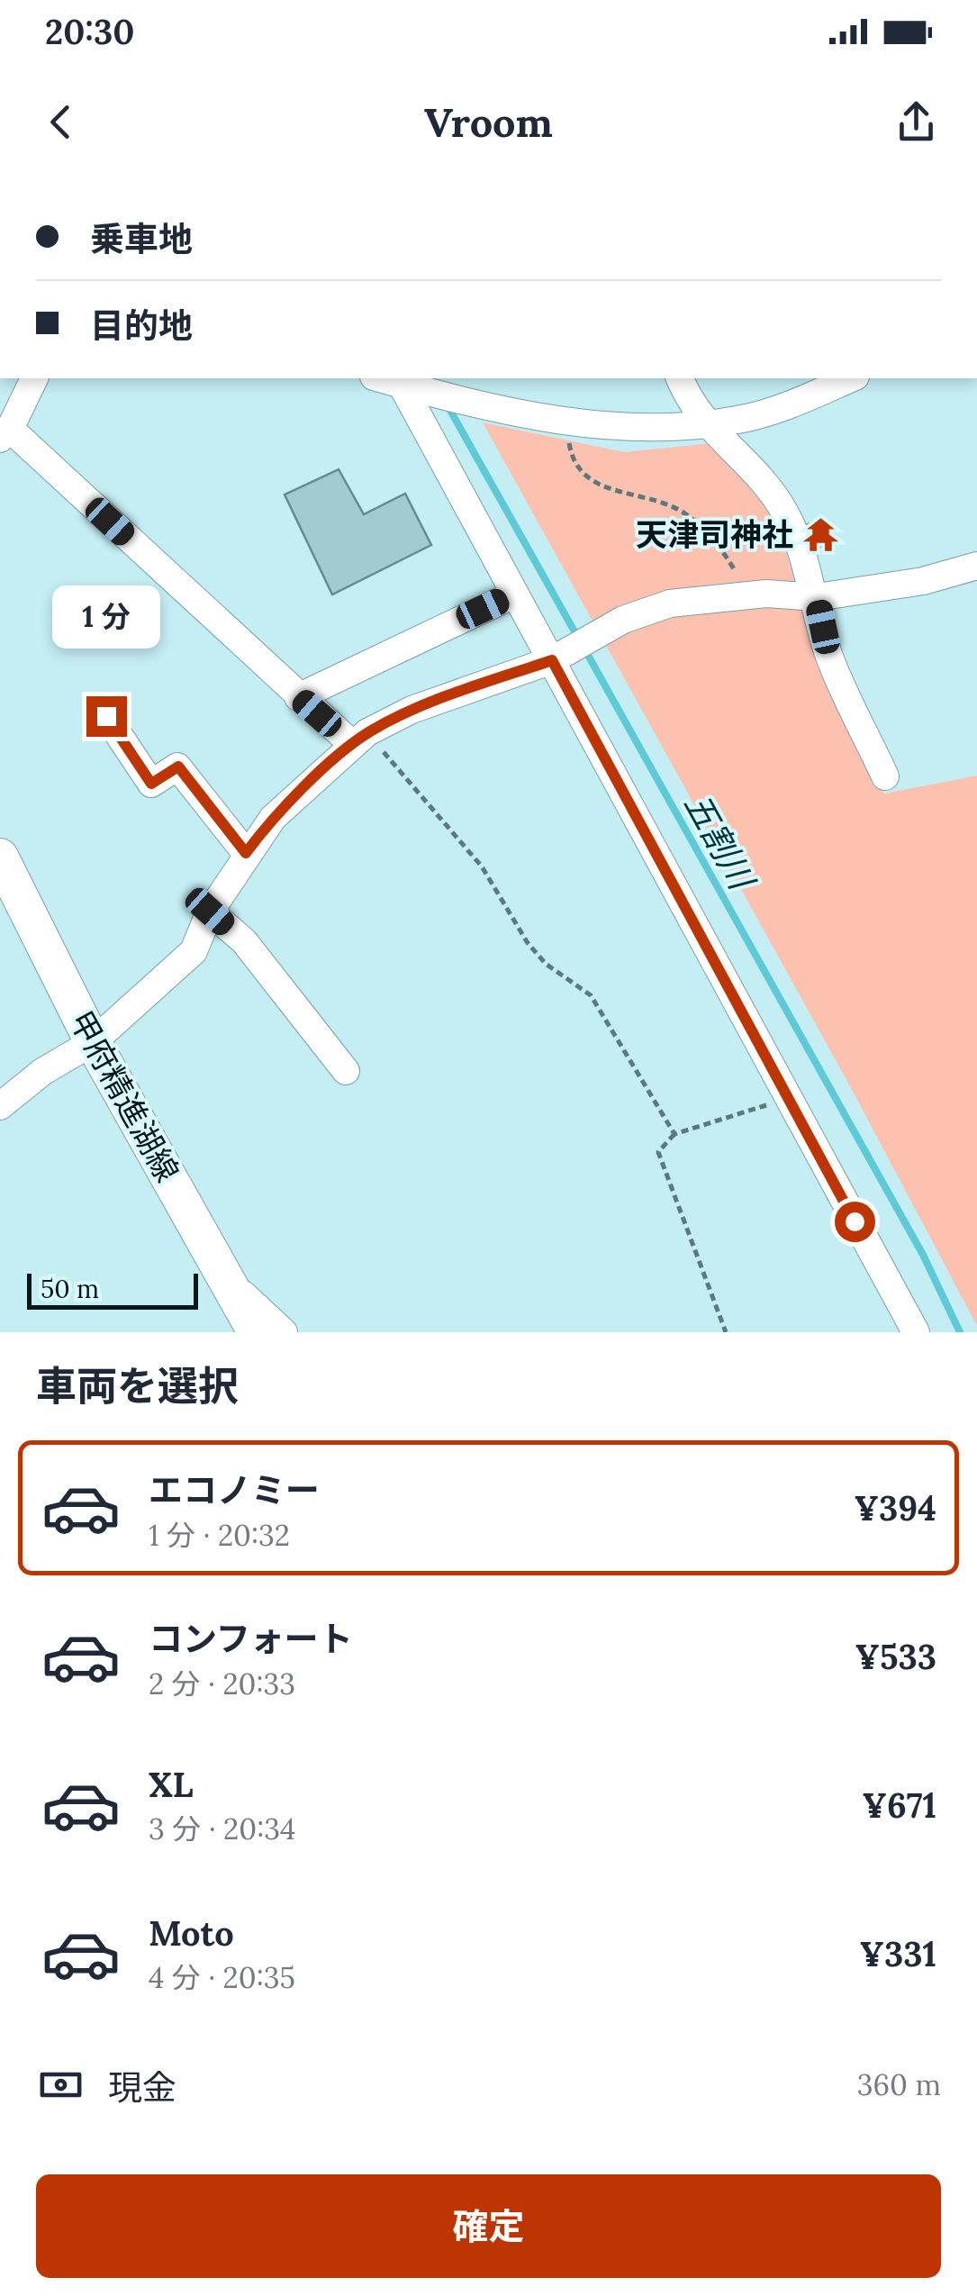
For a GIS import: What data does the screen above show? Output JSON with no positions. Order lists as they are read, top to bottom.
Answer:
{
  "streets": {
    "main road": ["甲府精進湖線"]
  },
  "water": ["五割川"],
  "places": {
    "temple": ["天津司神社"]
  },
  "scale_bar": "50 m",
  "page": {
    "status": "20:30",
    "header": "Vroom",
    "banner": ["乗車地", "目的地"],
    "bubble": "1 分",
    "scale": "50 m",
    "heading": "車両を選択",
    "list": [
      {
        "name": "エコノミー",
        "note": "1 分 · 20:32",
        "value": "¥394"
      },
      {
        "name": "コンフォート",
        "note": "2 分 · 20:33",
        "value": "¥533"
      },
      {
        "name": "XL",
        "note": "3 分 · 20:34",
        "value": "¥671"
      },
      {
        "name": "Moto",
        "note": "4 分 · 20:35",
        "value": "¥331"
      }
    ],
    "pay": ["現金", "360 m"],
    "buttons": "確定"
  }
}
